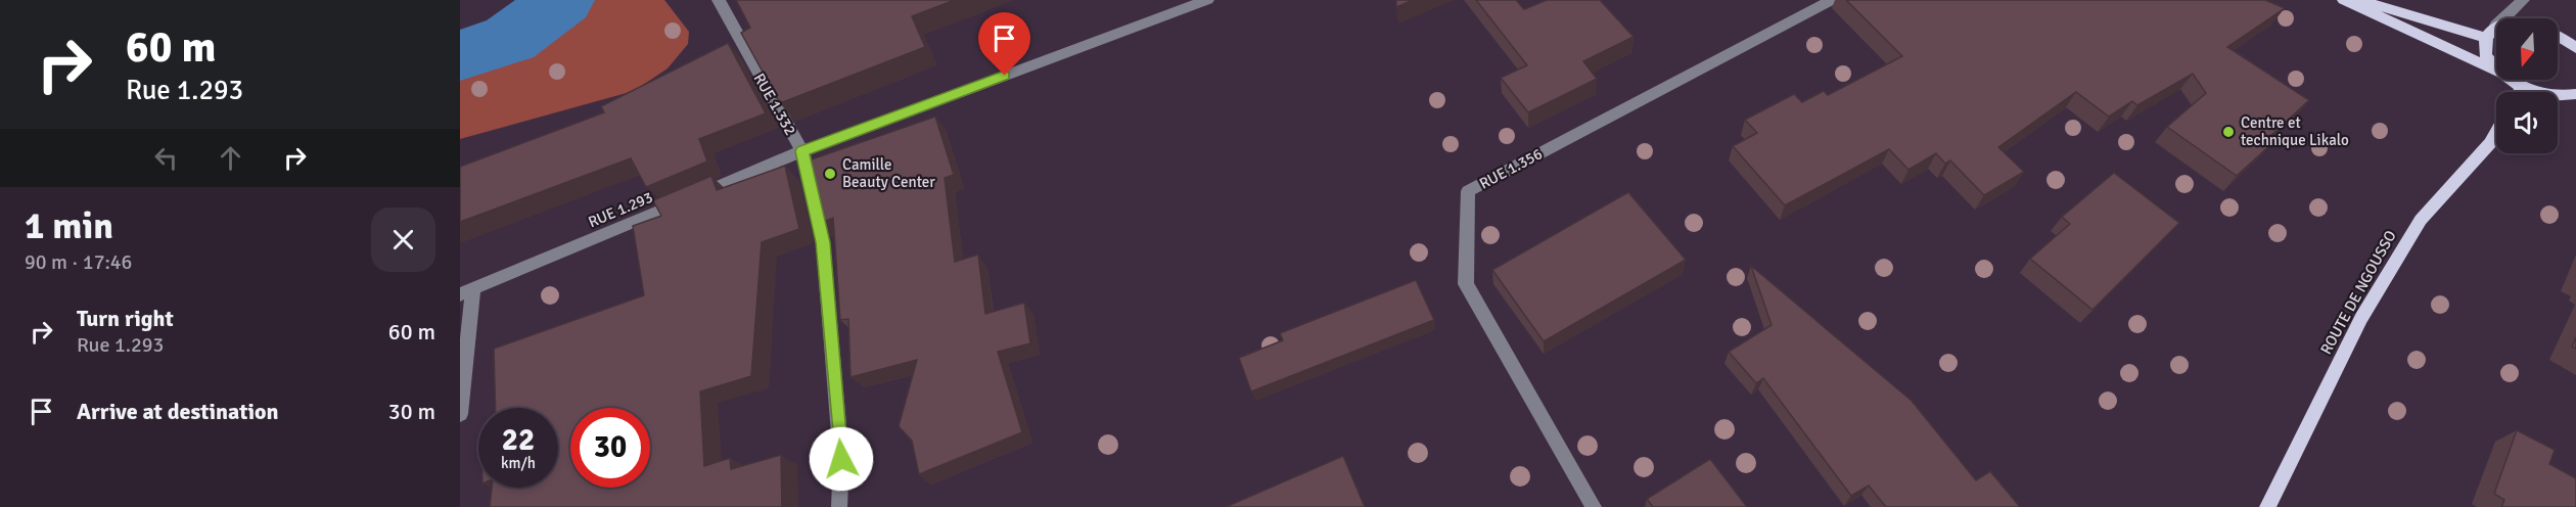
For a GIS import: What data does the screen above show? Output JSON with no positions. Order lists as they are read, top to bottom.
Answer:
{
  "streets": {
    "main road": ["ROUTE DE NGOUSSO"],
    "street": ["RUE 1.332", "RUE 1.356", "RUE 1.293"]
  },
  "crossings": [
    ["RUE 1.332", "RUE 1.293"]
  ],
  "places": ["Centre et technique Likalo", "Camille Beauty Center"],
  "north": "bottom",
  "page": {
    "turn": ["60 m", "Rue 1.293"],
    "heading": ["1 min", "90 m · 17:46"],
    "list": [
      {
        "name": "Turn right",
        "note": "Rue 1.293",
        "value": "60 m"
      },
      {
        "name": "Arrive at destination",
        "value": "30 m"
      }
    ],
    "speed": "22 km/h",
    "limit": "30"
  }
}
